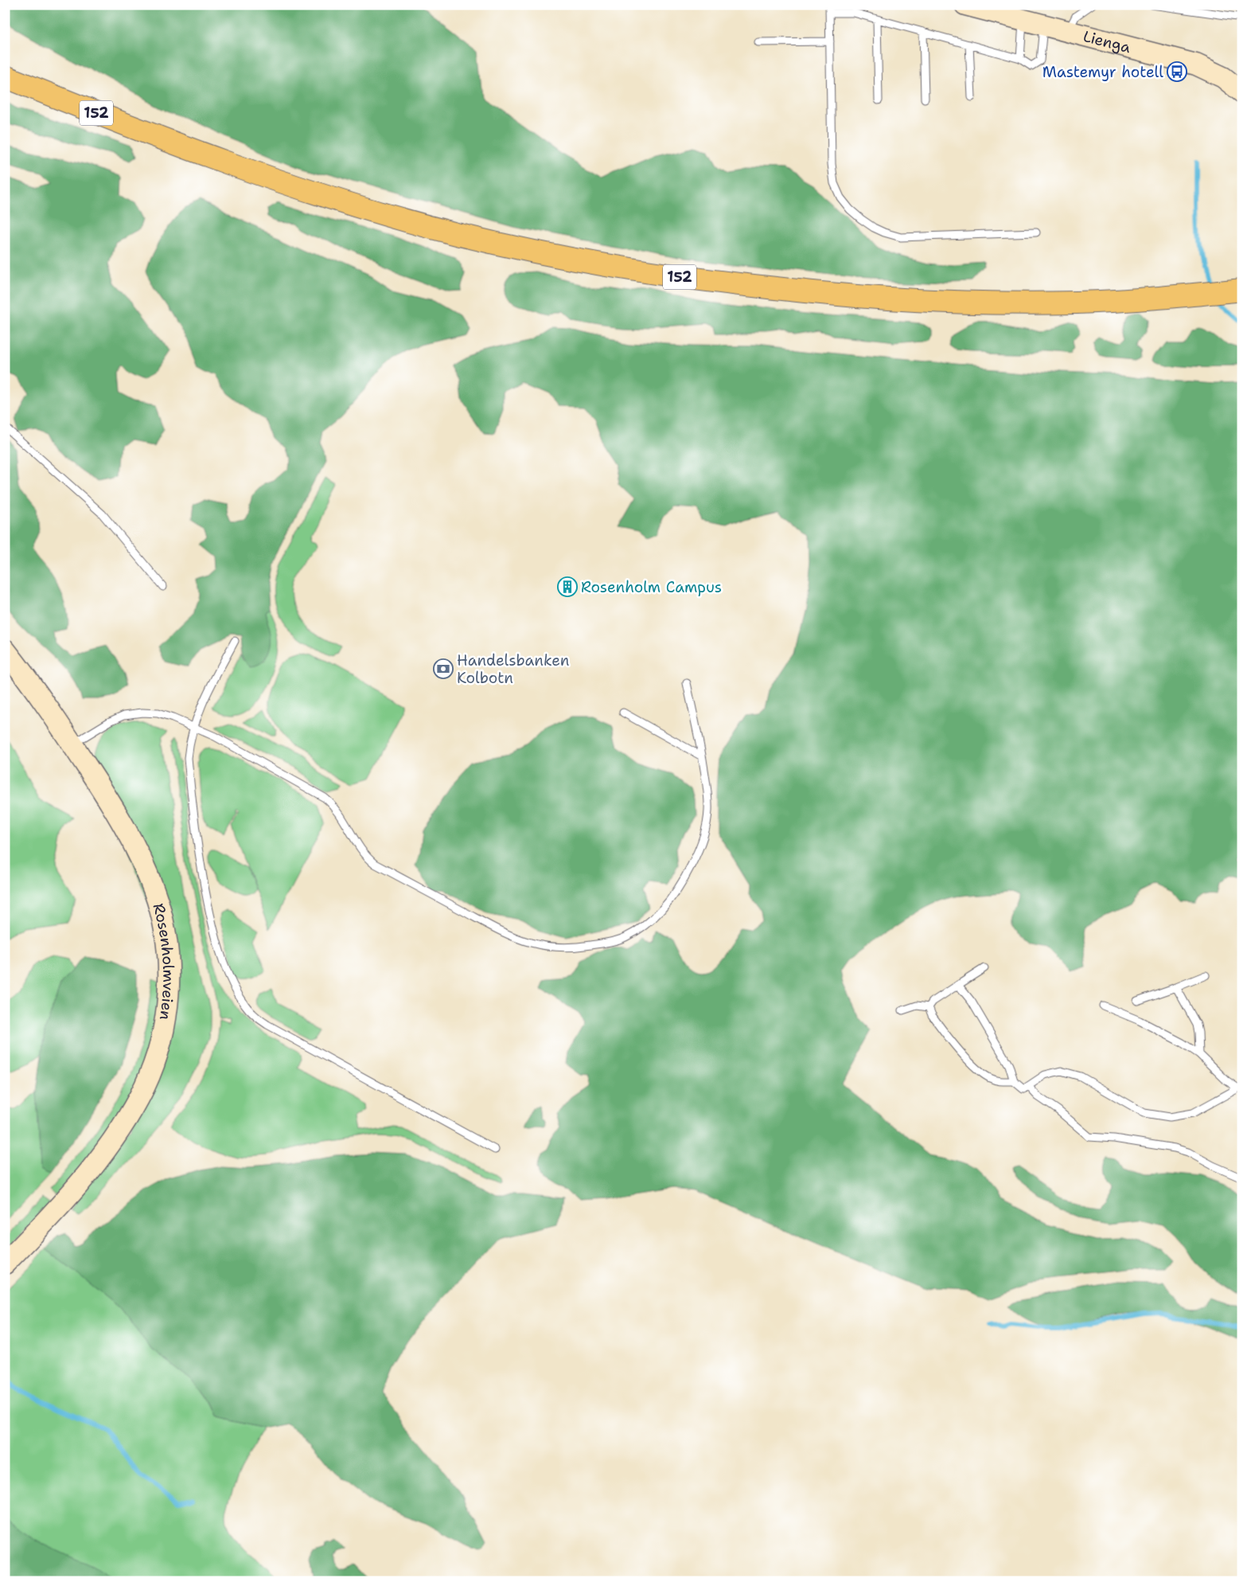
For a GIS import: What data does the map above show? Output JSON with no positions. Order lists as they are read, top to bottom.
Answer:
{
  "streets": {
    "main road": ["152"],
    "street": ["Lienga", "Rosenholmveien"]
  },
  "places": {
    "bus stop": ["Mastemyr hotell"],
    "building": ["Rosenholm Campus"],
    "bank": ["Handelsbanken Kolbotn"]
  }
}
